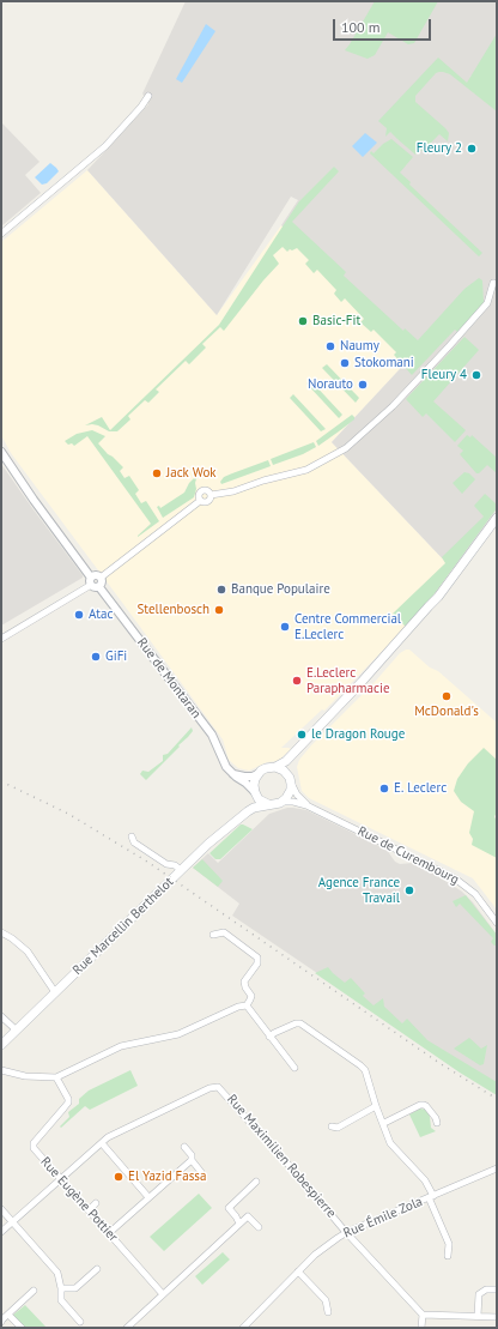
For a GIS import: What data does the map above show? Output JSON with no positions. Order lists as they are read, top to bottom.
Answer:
{
  "streets": {
    "main road": ["Rue Marcellin Berthelot"],
    "street": [
      "Rue de Montaran",
      "Rue de Curembourg",
      "Rue Maximilien Robespierre",
      "Rue Eugène Pottier",
      "Rue Émile Zola"
    ]
  },
  "crossings": [
    ["Rue de Montaran", "Rue de Curembourg"],
    ["Rue de Montaran", "Rue Marcellin Berthelot"],
    ["Rue de Curembourg", "Rue Marcellin Berthelot"],
    ["Rue Maximilien Robespierre", "Rue Eugène Pottier"],
    ["Rue Maximilien Robespierre", "Rue Émile Zola"]
  ],
  "places": [
    "Fleury 2",
    "Basic-Fit",
    "Naumy",
    "Stokomani",
    "Fleury 4",
    "Norauto",
    "Jack Wok",
    "Banque Populaire",
    "Stellenbosch",
    "Atac",
    "Centre Commercial E.Leclerc",
    "GiFi",
    "E.Leclerc Parapharmacie",
    "McDonald's",
    "le Dragon Rouge",
    "E. Leclerc",
    "Agence France Travail",
    "El Yazid Fassa"
  ],
  "scale_bar": "100 m"
}
